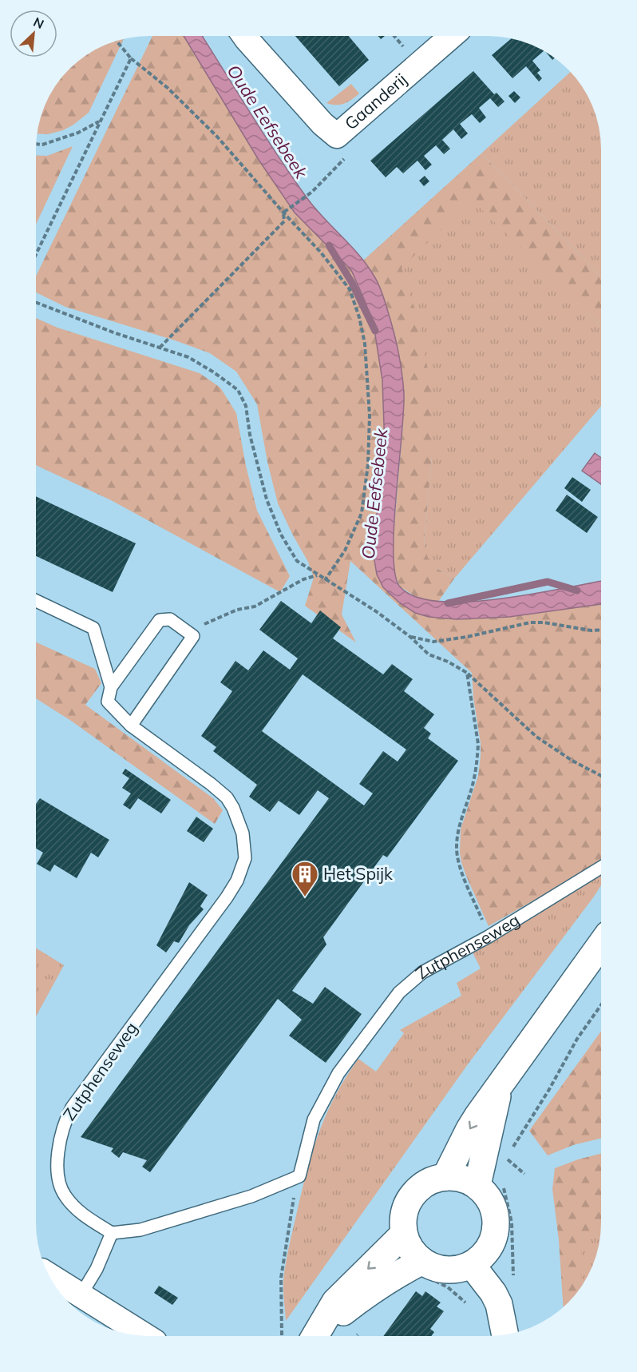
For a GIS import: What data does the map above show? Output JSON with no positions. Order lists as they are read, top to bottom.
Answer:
{
  "streets": {
    "street": ["Gaanderij"],
    "lane": ["Zutphenseweg"]
  },
  "water": ["Oude Eefsebeek"],
  "places": {
    "building": ["Het Spijk"]
  },
  "north": "top right"
}
